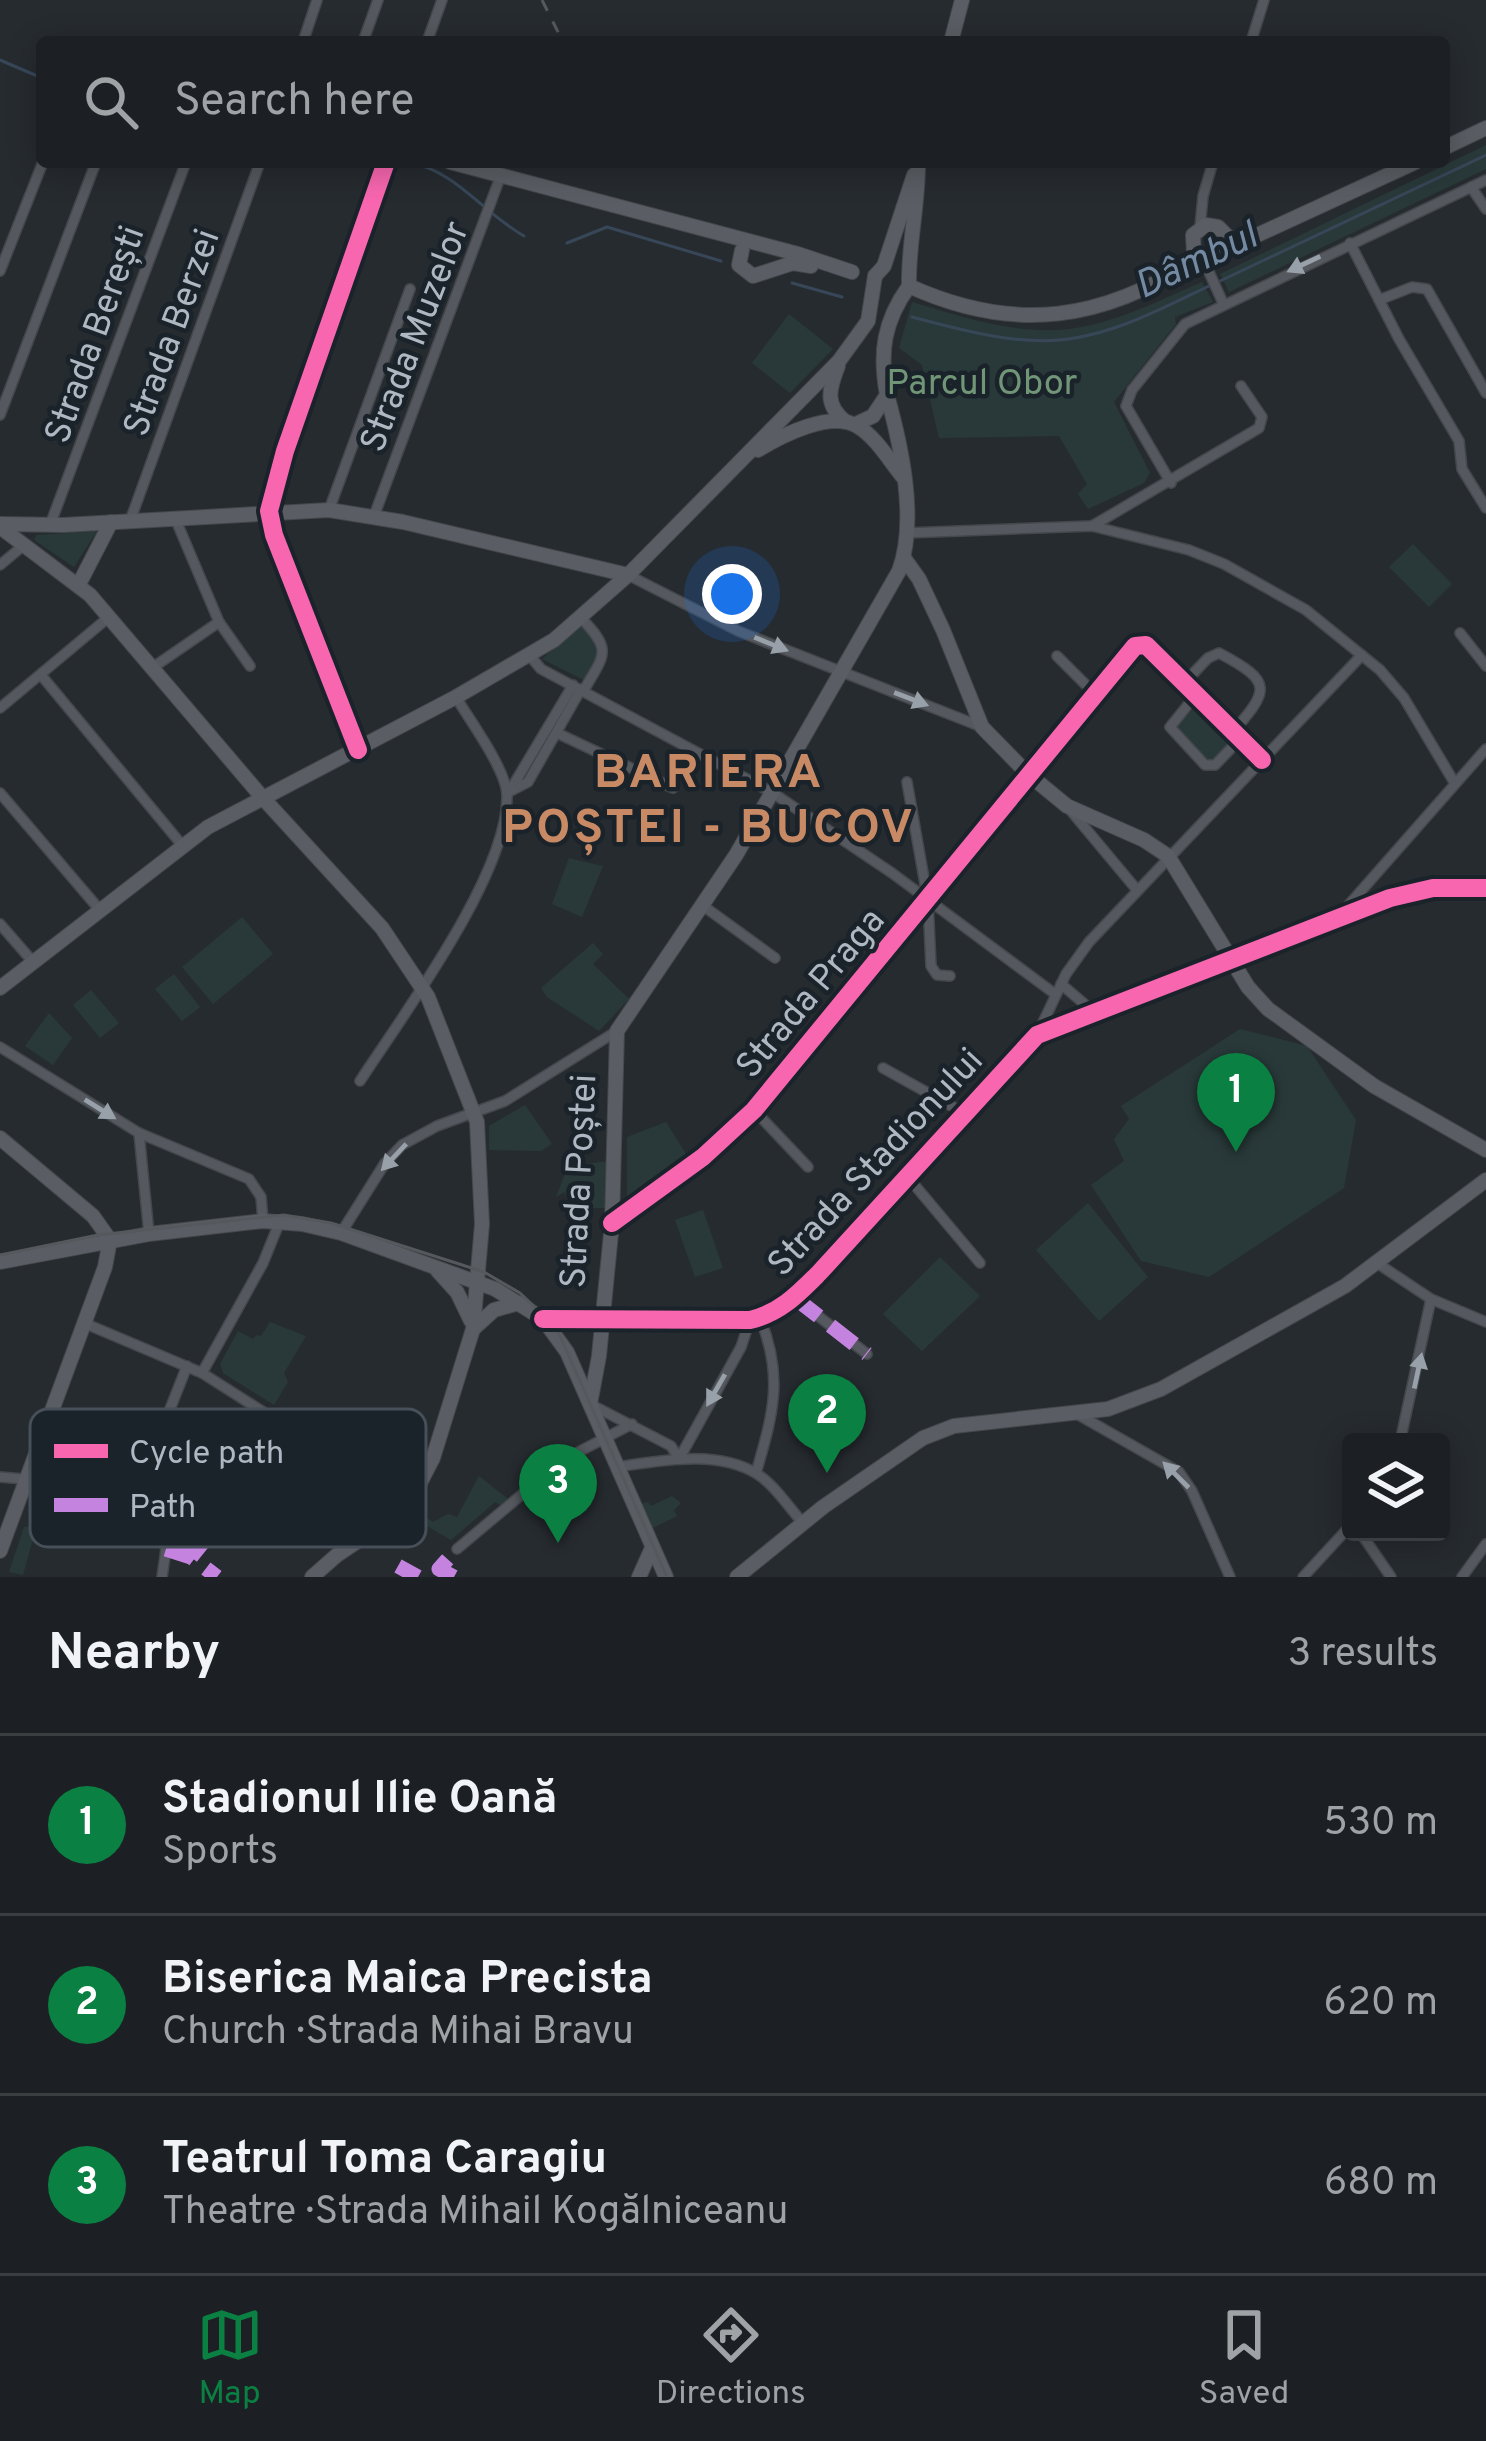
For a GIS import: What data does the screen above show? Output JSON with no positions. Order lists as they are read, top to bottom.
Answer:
{
  "streets": {
    "main road": ["Strada Poștei"],
    "street": [
      "Strada Berzei",
      "Strada Berești",
      "Strada Muzelor",
      "Strada Praga",
      "Strada Stadionului"
    ]
  },
  "crossings": [
    ["Strada Praga", "Strada Poștei"],
    ["Strada Stadionului", "Strada Poștei"]
  ],
  "districts": ["BARIERA POȘTEI - BUCOV"],
  "water": ["Dâmbul"],
  "parks": ["Parcul Obor"],
  "legend": ["Cycle path", "Path"],
  "page": {
    "search": "Search here",
    "pins": ["1", "2", "3"],
    "heading": ["Nearby", "3 results"],
    "list": [
      {
        "mark": "1",
        "name": "Stadionul Ilie Oană",
        "note": "Sports",
        "value": "530 m"
      },
      {
        "mark": "2",
        "name": "Biserica Maica Precista",
        "note": "Church · Strada Mihai Bravu",
        "value": "620 m"
      },
      {
        "mark": "3",
        "name": "Teatrul Toma Caragiu",
        "note": "Theatre · Strada Mihail Kogălniceanu",
        "value": "680 m"
      }
    ],
    "nav": ["Map", "Directions", "Saved"]
  }
}
